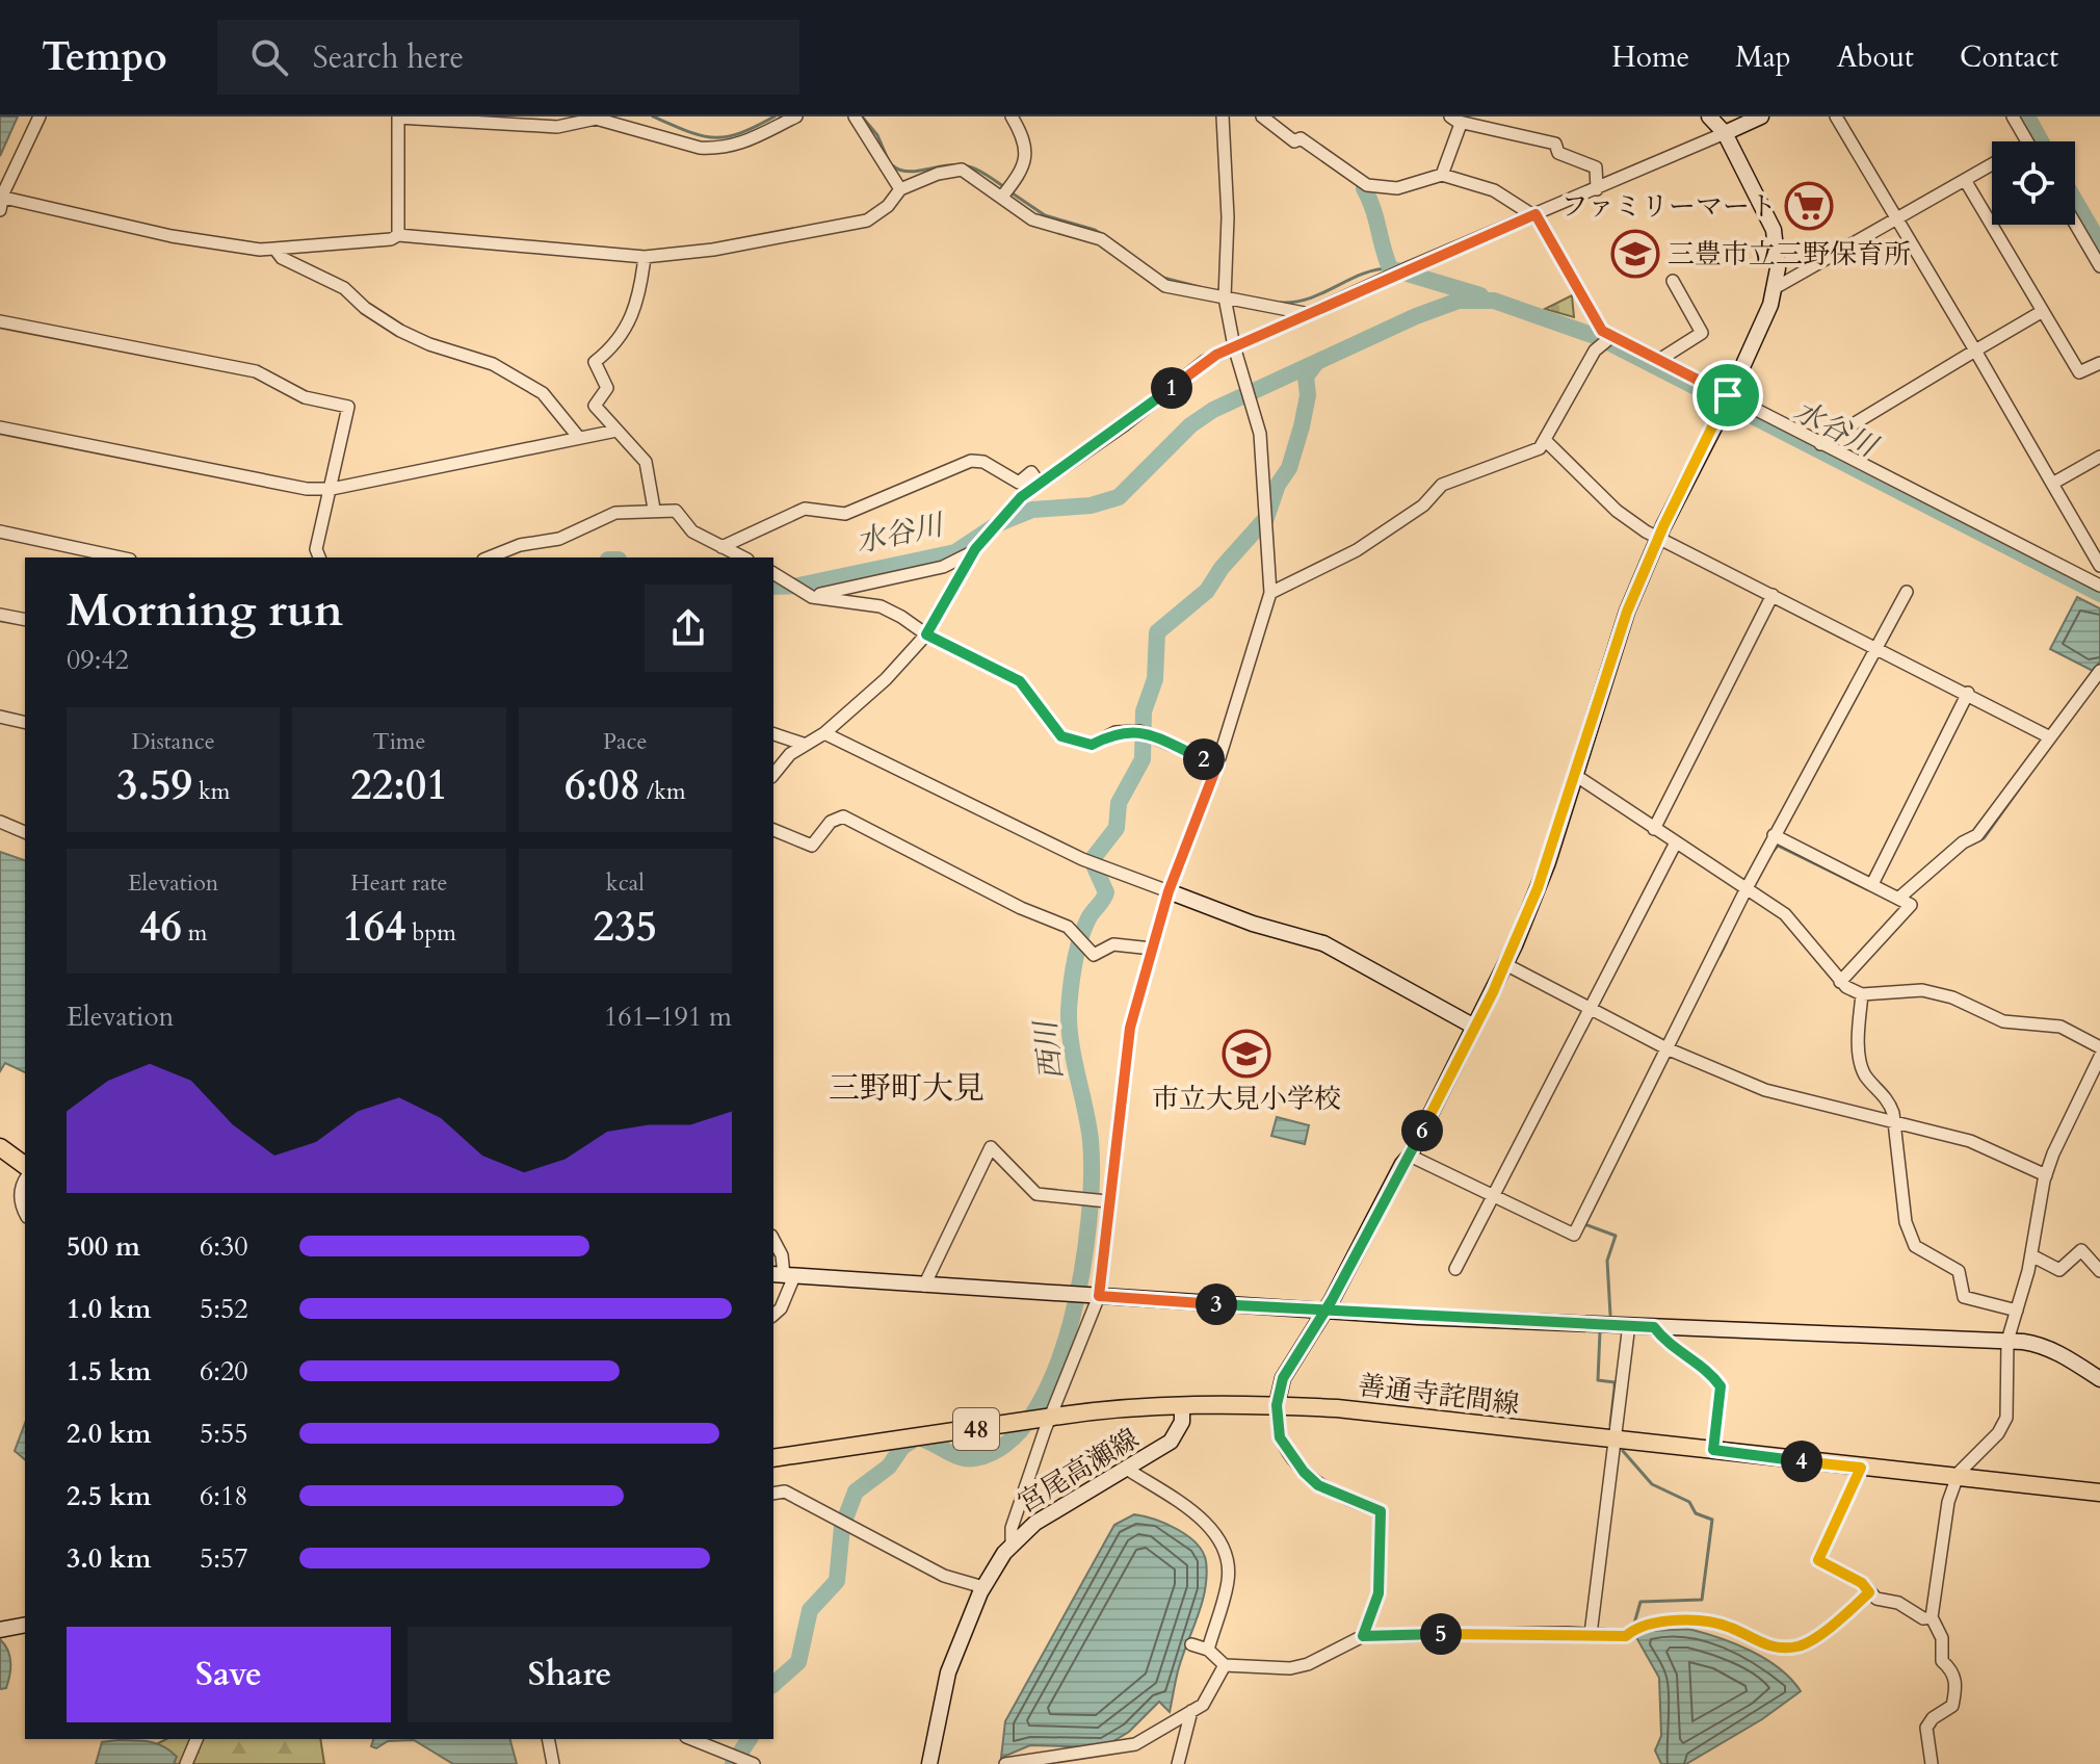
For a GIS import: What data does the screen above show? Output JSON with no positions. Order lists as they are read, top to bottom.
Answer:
{
  "streets": {
    "main road": ["善通寺詫間線", "48", "宮尾高瀬線"]
  },
  "crossings": [
    ["善通寺詫間線", "宮尾高瀬線"]
  ],
  "districts": ["三野町大見"],
  "water": ["水谷川", "西川"],
  "places": {
    "supermarket": ["ファミリーマート"],
    "school or university": ["三豊市立三野保育所", "市立大見小学校"]
  },
  "page": {
    "header": "Tempo",
    "search": "Search here",
    "nav": [
      "Home",
      "Map",
      "About",
      "Contact"
    ],
    "pins": [
      "1",
      "2",
      "6",
      "3",
      "4",
      "5"
    ],
    "heading": ["Morning run", "09:42"],
    "stats": [
      ["Distance", "3.59 km"],
      ["Time", "22:01"],
      ["Pace", "6:08 /km"],
      ["Elevation", "46 m"],
      ["Heart rate", "164 bpm"],
      ["kcal", "235"]
    ],
    "chart": ["Elevation", "161–191 m"],
    "list": [
      {
        "name": "500 m",
        "note": "6:30"
      },
      {
        "name": "1.0 km",
        "note": "5:52"
      },
      {
        "name": "1.5 km",
        "note": "6:20"
      },
      {
        "name": "2.0 km",
        "note": "5:55"
      },
      {
        "name": "2.5 km",
        "note": "6:18"
      },
      {
        "name": "3.0 km",
        "note": "5:57"
      }
    ],
    "buttons": ["Save", "Share"]
  }
}
